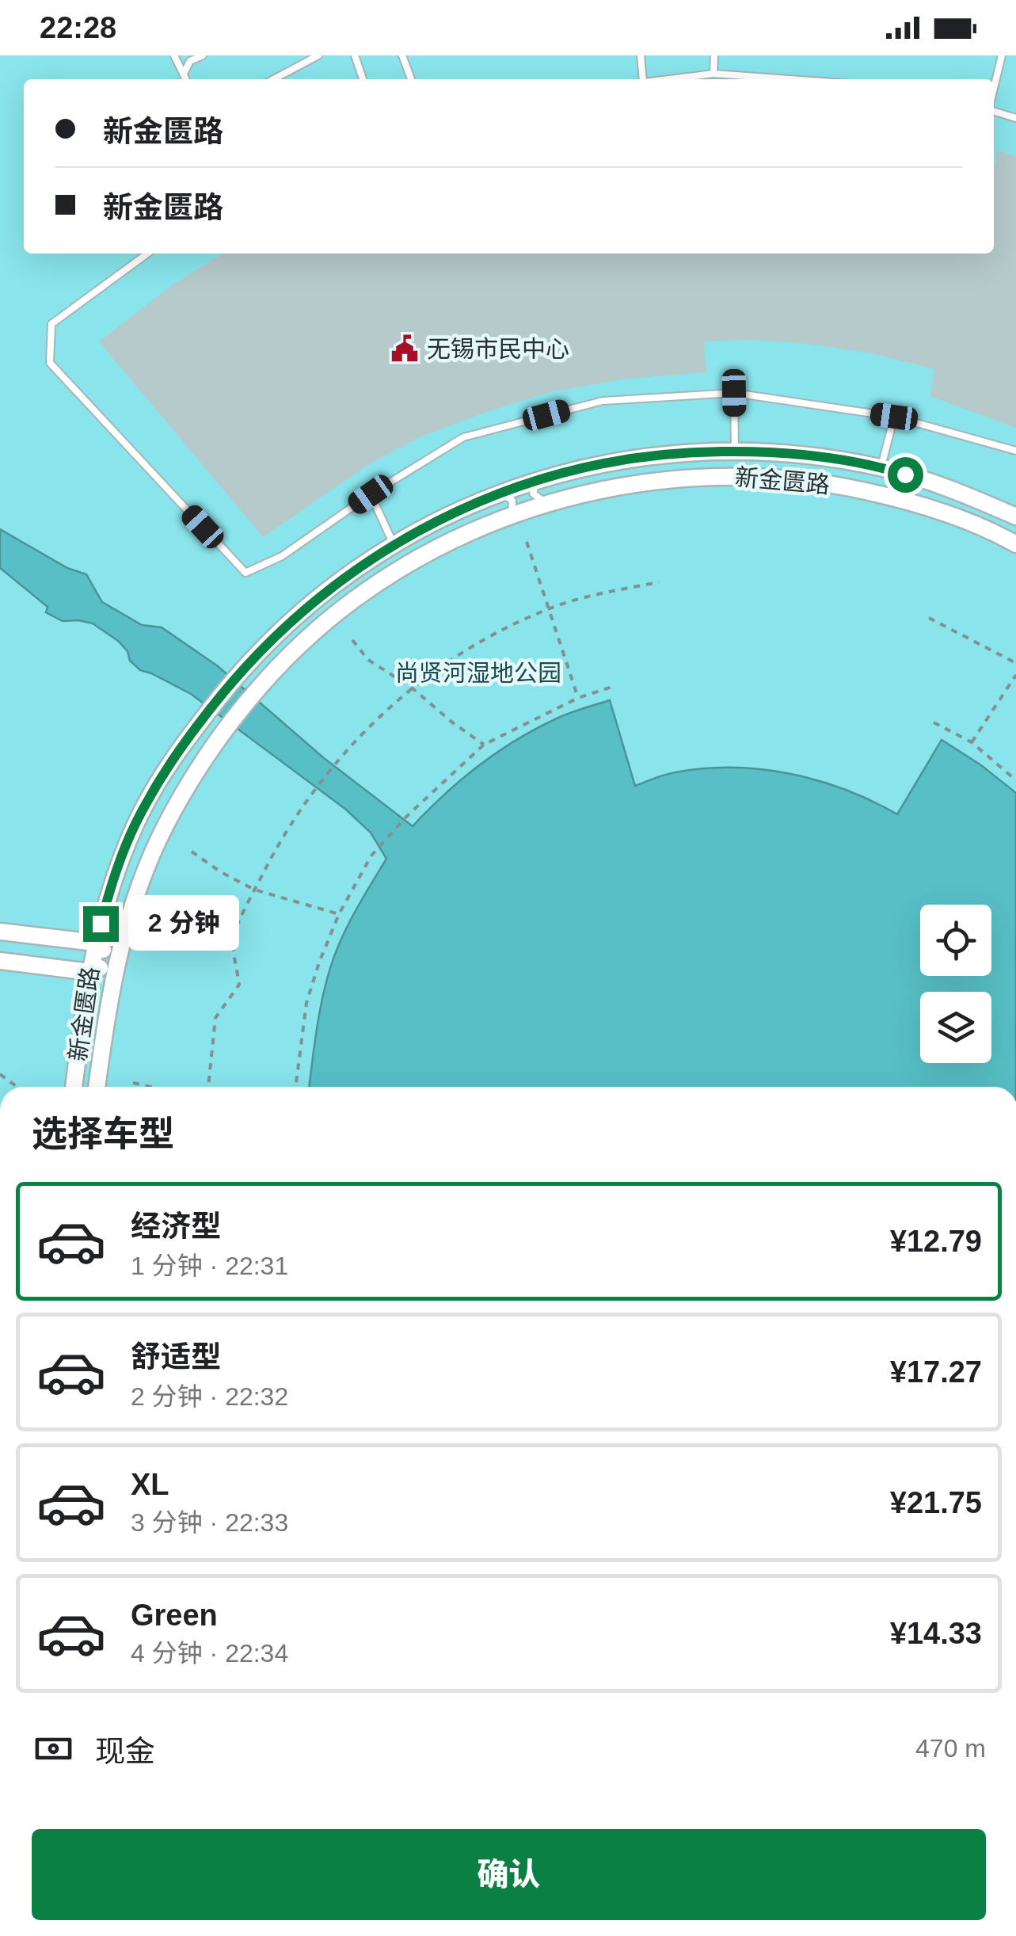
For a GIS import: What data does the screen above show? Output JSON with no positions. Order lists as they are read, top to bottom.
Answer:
{
  "streets": {
    "street": ["新金匮路"]
  },
  "parks": ["尚贤河湿地公园"],
  "places": {
    "public building": ["无锡市民中心"]
  },
  "page": {
    "status": "22:28",
    "banner": ["新金匮路", "新金匮路"],
    "bubble": "2 分钟",
    "heading": "选择车型",
    "list": [
      {
        "name": "经济型",
        "note": "1 分钟 · 22:31",
        "value": "¥12.79"
      },
      {
        "name": "舒适型",
        "note": "2 分钟 · 22:32",
        "value": "¥17.27"
      },
      {
        "name": "XL",
        "note": "3 分钟 · 22:33",
        "value": "¥21.75"
      },
      {
        "name": "Green",
        "note": "4 分钟 · 22:34",
        "value": "¥14.33"
      }
    ],
    "pay": ["现金", "470 m"],
    "buttons": "确认"
  }
}
